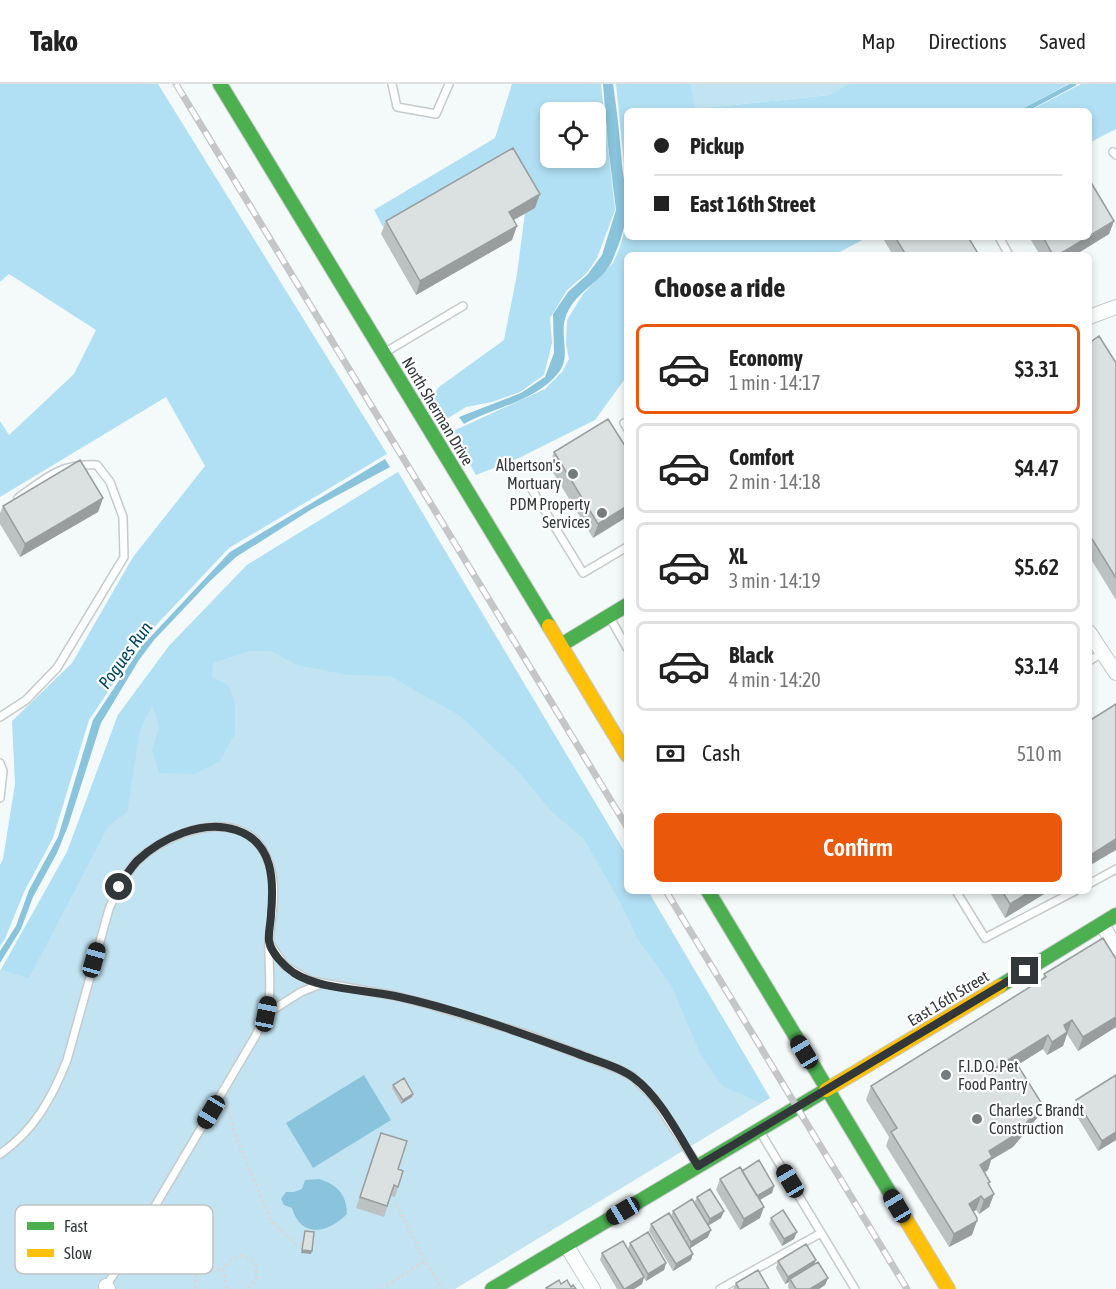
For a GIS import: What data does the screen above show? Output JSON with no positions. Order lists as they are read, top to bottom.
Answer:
{
  "streets": {
    "main road": ["North Sherman Drive", "East 16th Street"]
  },
  "water": ["Pogues Run"],
  "places": [
    "Albertson's Mortuary",
    "PDM Property Services",
    "F.I.D.O. Pet Food Pantry",
    "Charles C Brandt Construction"
  ],
  "legend": ["Fast", "Slow"],
  "page": {
    "header": "Tako",
    "nav": ["Map", "Directions", "Saved"],
    "banner": ["Pickup", "East 16th Street"],
    "heading": "Choose a ride",
    "list": [
      {
        "name": "Economy",
        "note": "1 min · 14:17",
        "value": "$3.31"
      },
      {
        "name": "Comfort",
        "note": "2 min · 14:18",
        "value": "$4.47"
      },
      {
        "name": "XL",
        "note": "3 min · 14:19",
        "value": "$5.62"
      },
      {
        "name": "Black",
        "note": "4 min · 14:20",
        "value": "$3.14"
      }
    ],
    "pay": ["Cash", "510 m"],
    "buttons": "Confirm"
  }
}
